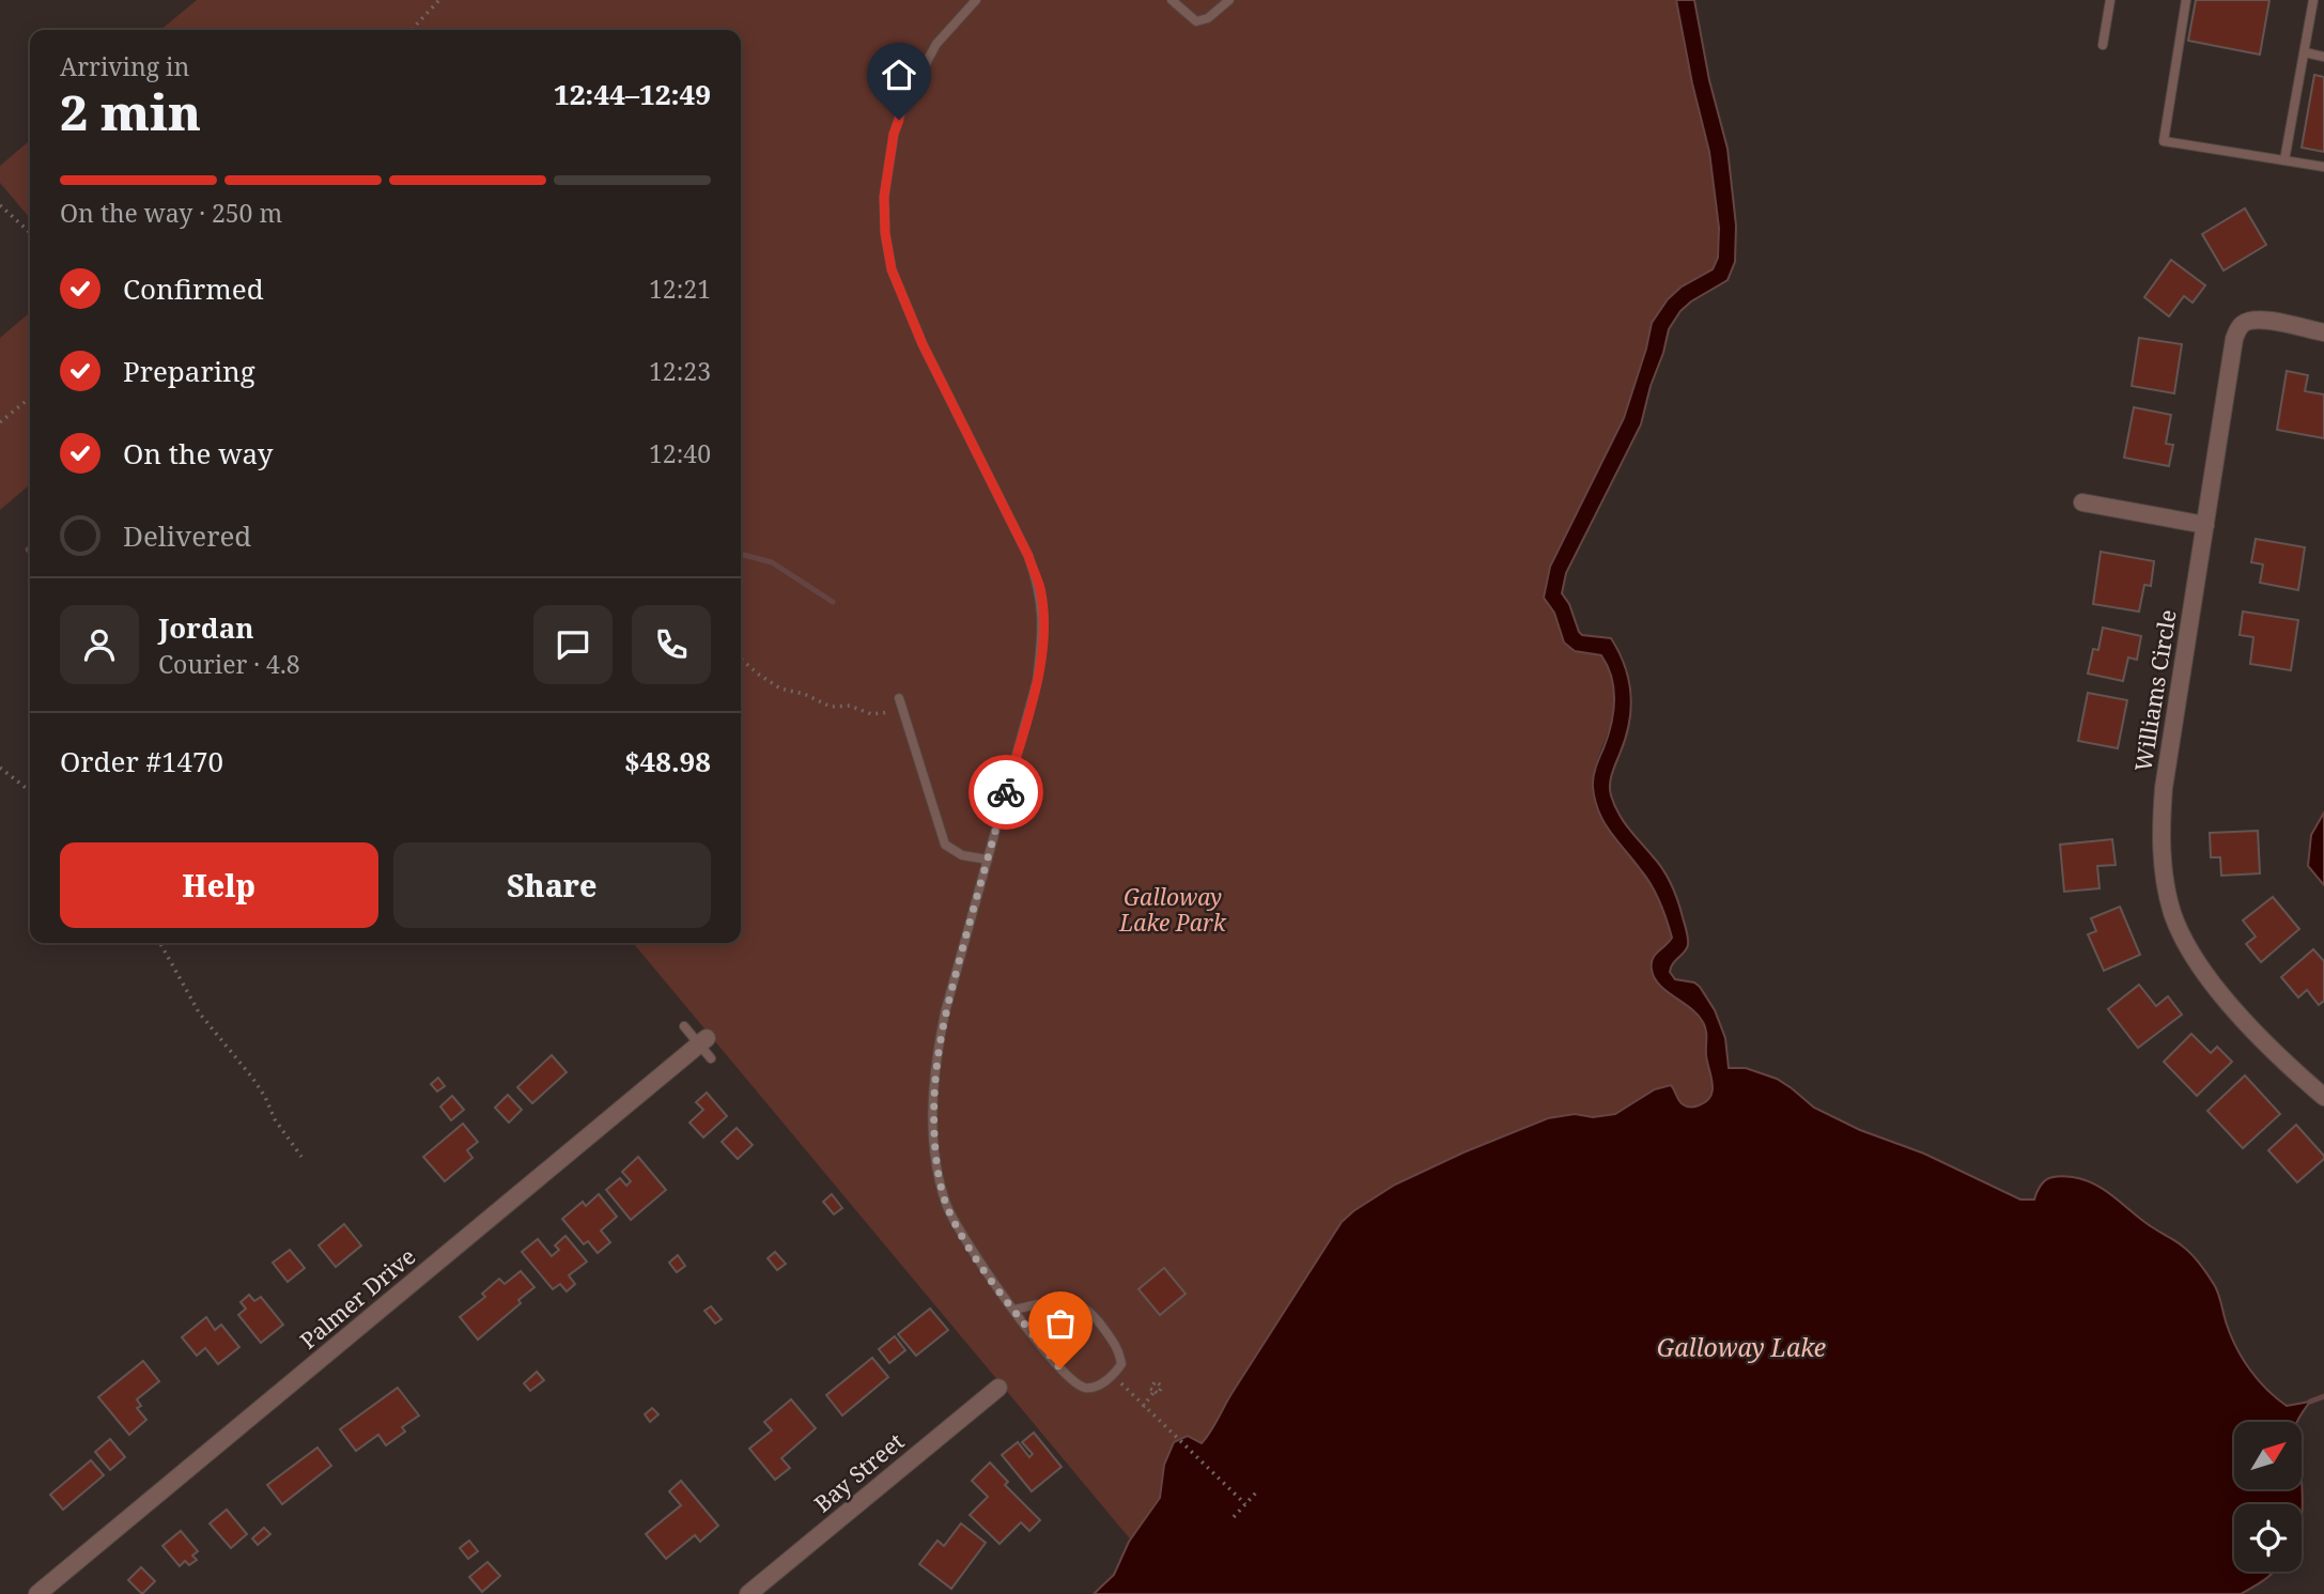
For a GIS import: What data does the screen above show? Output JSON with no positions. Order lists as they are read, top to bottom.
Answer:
{
  "streets": {
    "street": ["Williams Circle", "Palmer Drive", "Bay Street"]
  },
  "water": ["Galloway Lake"],
  "parks": ["Galloway Lake Park"],
  "north": "top right",
  "page": {
    "heading": ["2 min", "Arriving in", "12:44–12:49"],
    "panel": [
      "Jordan",
      "Courier · 4.8",
      "Order #1470",
      "$48.98"
    ],
    "bar": "On the way · 250 m",
    "list": [
      ["Confirmed", "12:21"],
      ["Preparing", "12:23"],
      ["On the way", "12:40"],
      "Delivered"
    ],
    "buttons": ["Help", "Share"]
  }
}
